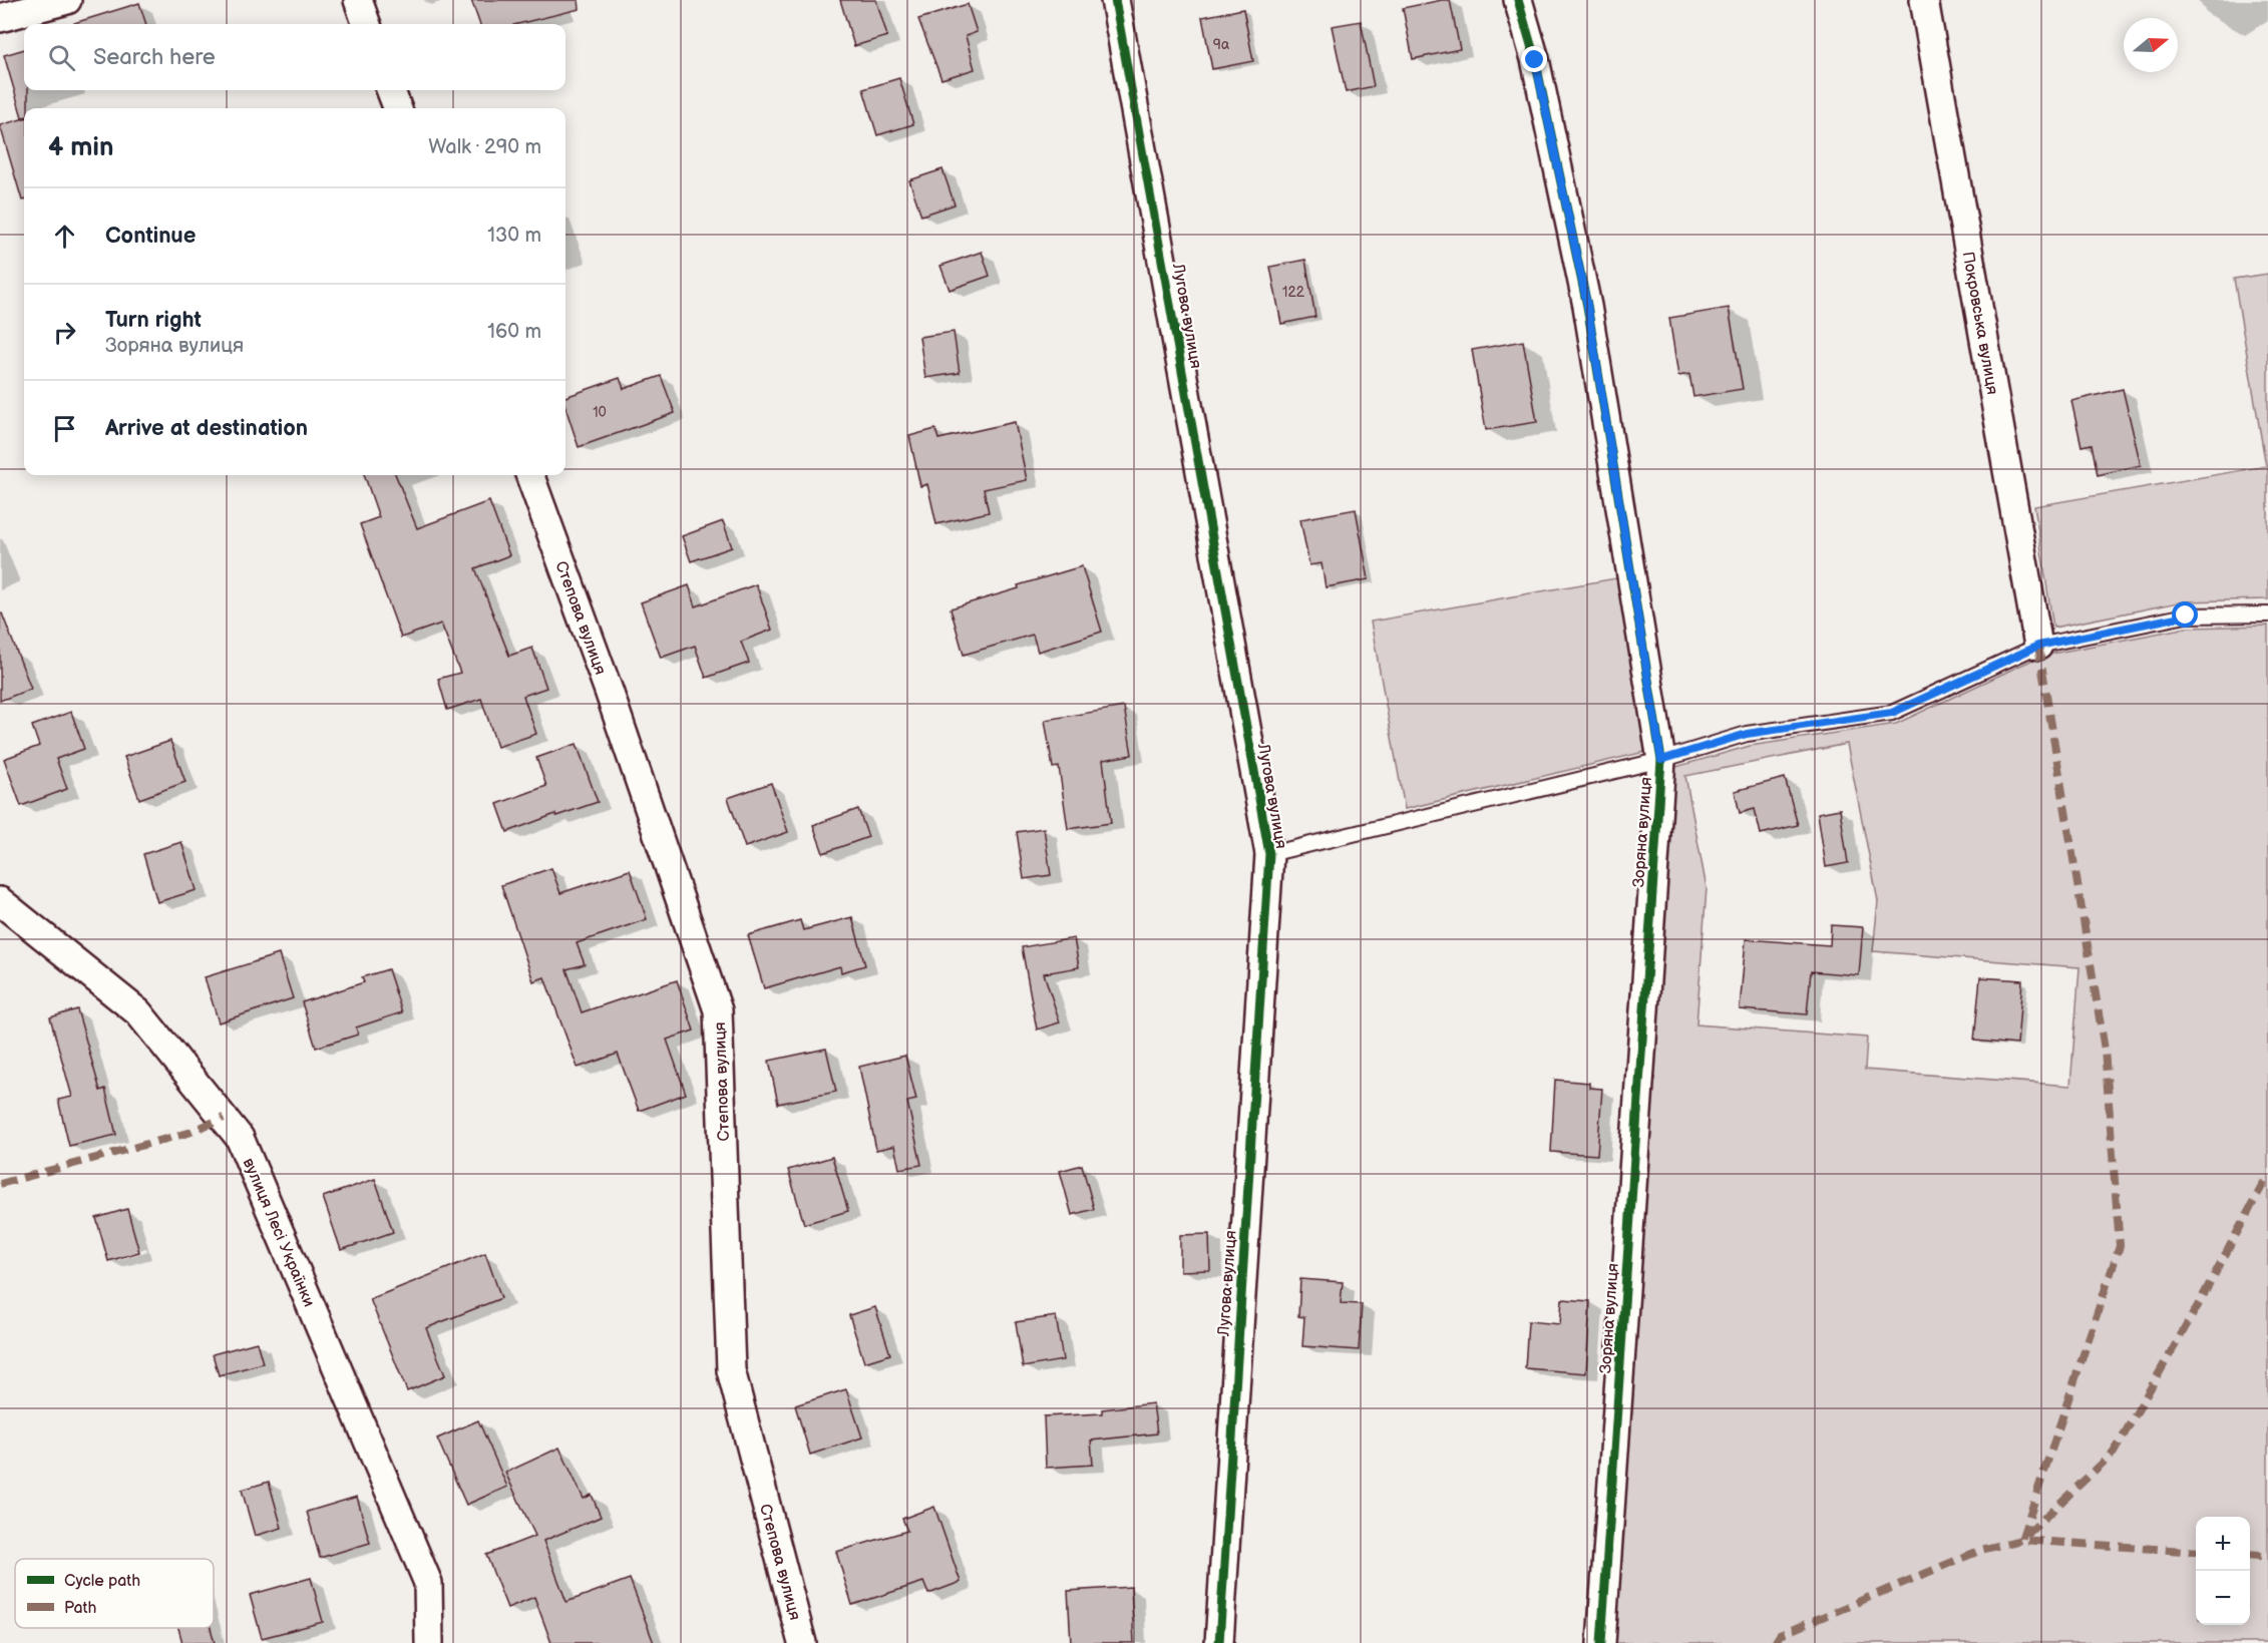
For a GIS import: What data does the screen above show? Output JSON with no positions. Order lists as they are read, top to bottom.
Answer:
{
  "streets": {
    "street": [
      "Лугова вулиця",
      "Покровська вулиця",
      "Степова вулиця",
      "Зоряна вулиця",
      "вулиця Лесі Українки"
    ]
  },
  "house_numbers": ["9а", "122", "10"],
  "legend": ["Cycle path", "Path"],
  "north": "right",
  "page": {
    "search": "Search here",
    "heading": ["4 min", "Walk · 290 m"],
    "list": [
      ["Continue", "130 m"],
      ["Turn right", "Зоряна вулиця", "160 m"],
      "Arrive at destination"
    ],
    "map_buttons": ["+", "−"]
  }
}
